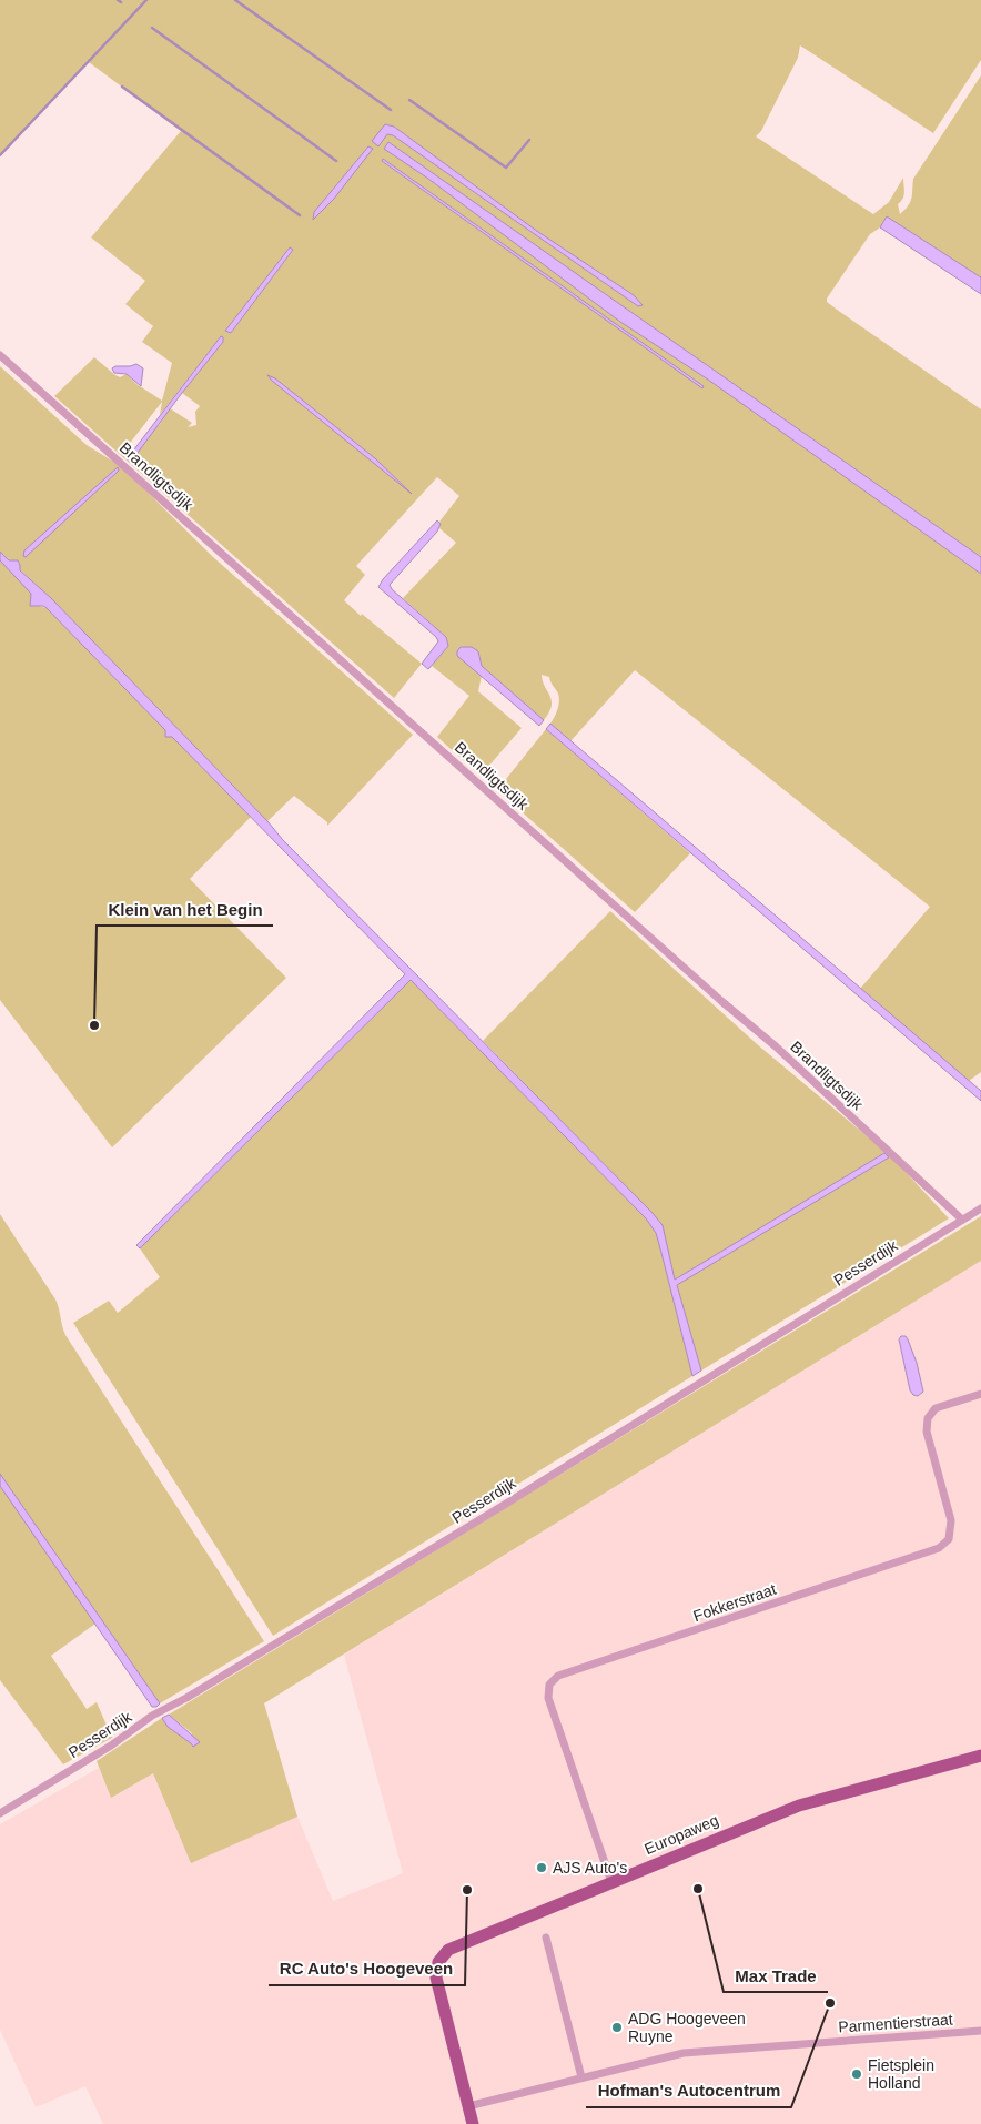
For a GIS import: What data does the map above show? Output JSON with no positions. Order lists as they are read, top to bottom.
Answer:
{
  "streets": {
    "main road": ["Europaweg"],
    "street": [
      "Brandligtsdijk",
      "Pesserdijk",
      "Fokkerstraat",
      "Parmentierstraat"
    ]
  },
  "crossings": [
    ["Brandligtsdijk", "Pesserdijk"],
    ["Fokkerstraat", "Europaweg"],
    ["Europaweg", "Parmentierstraat"]
  ],
  "places": [
    "Klein van het Begin",
    "AJS Auto's",
    "Max Trade",
    "RC Auto's Hoogeveen",
    "Hofman's Autocentrum",
    "ADG Hoogeveen Ruyne",
    "Fietsplein Holland"
  ]
}
